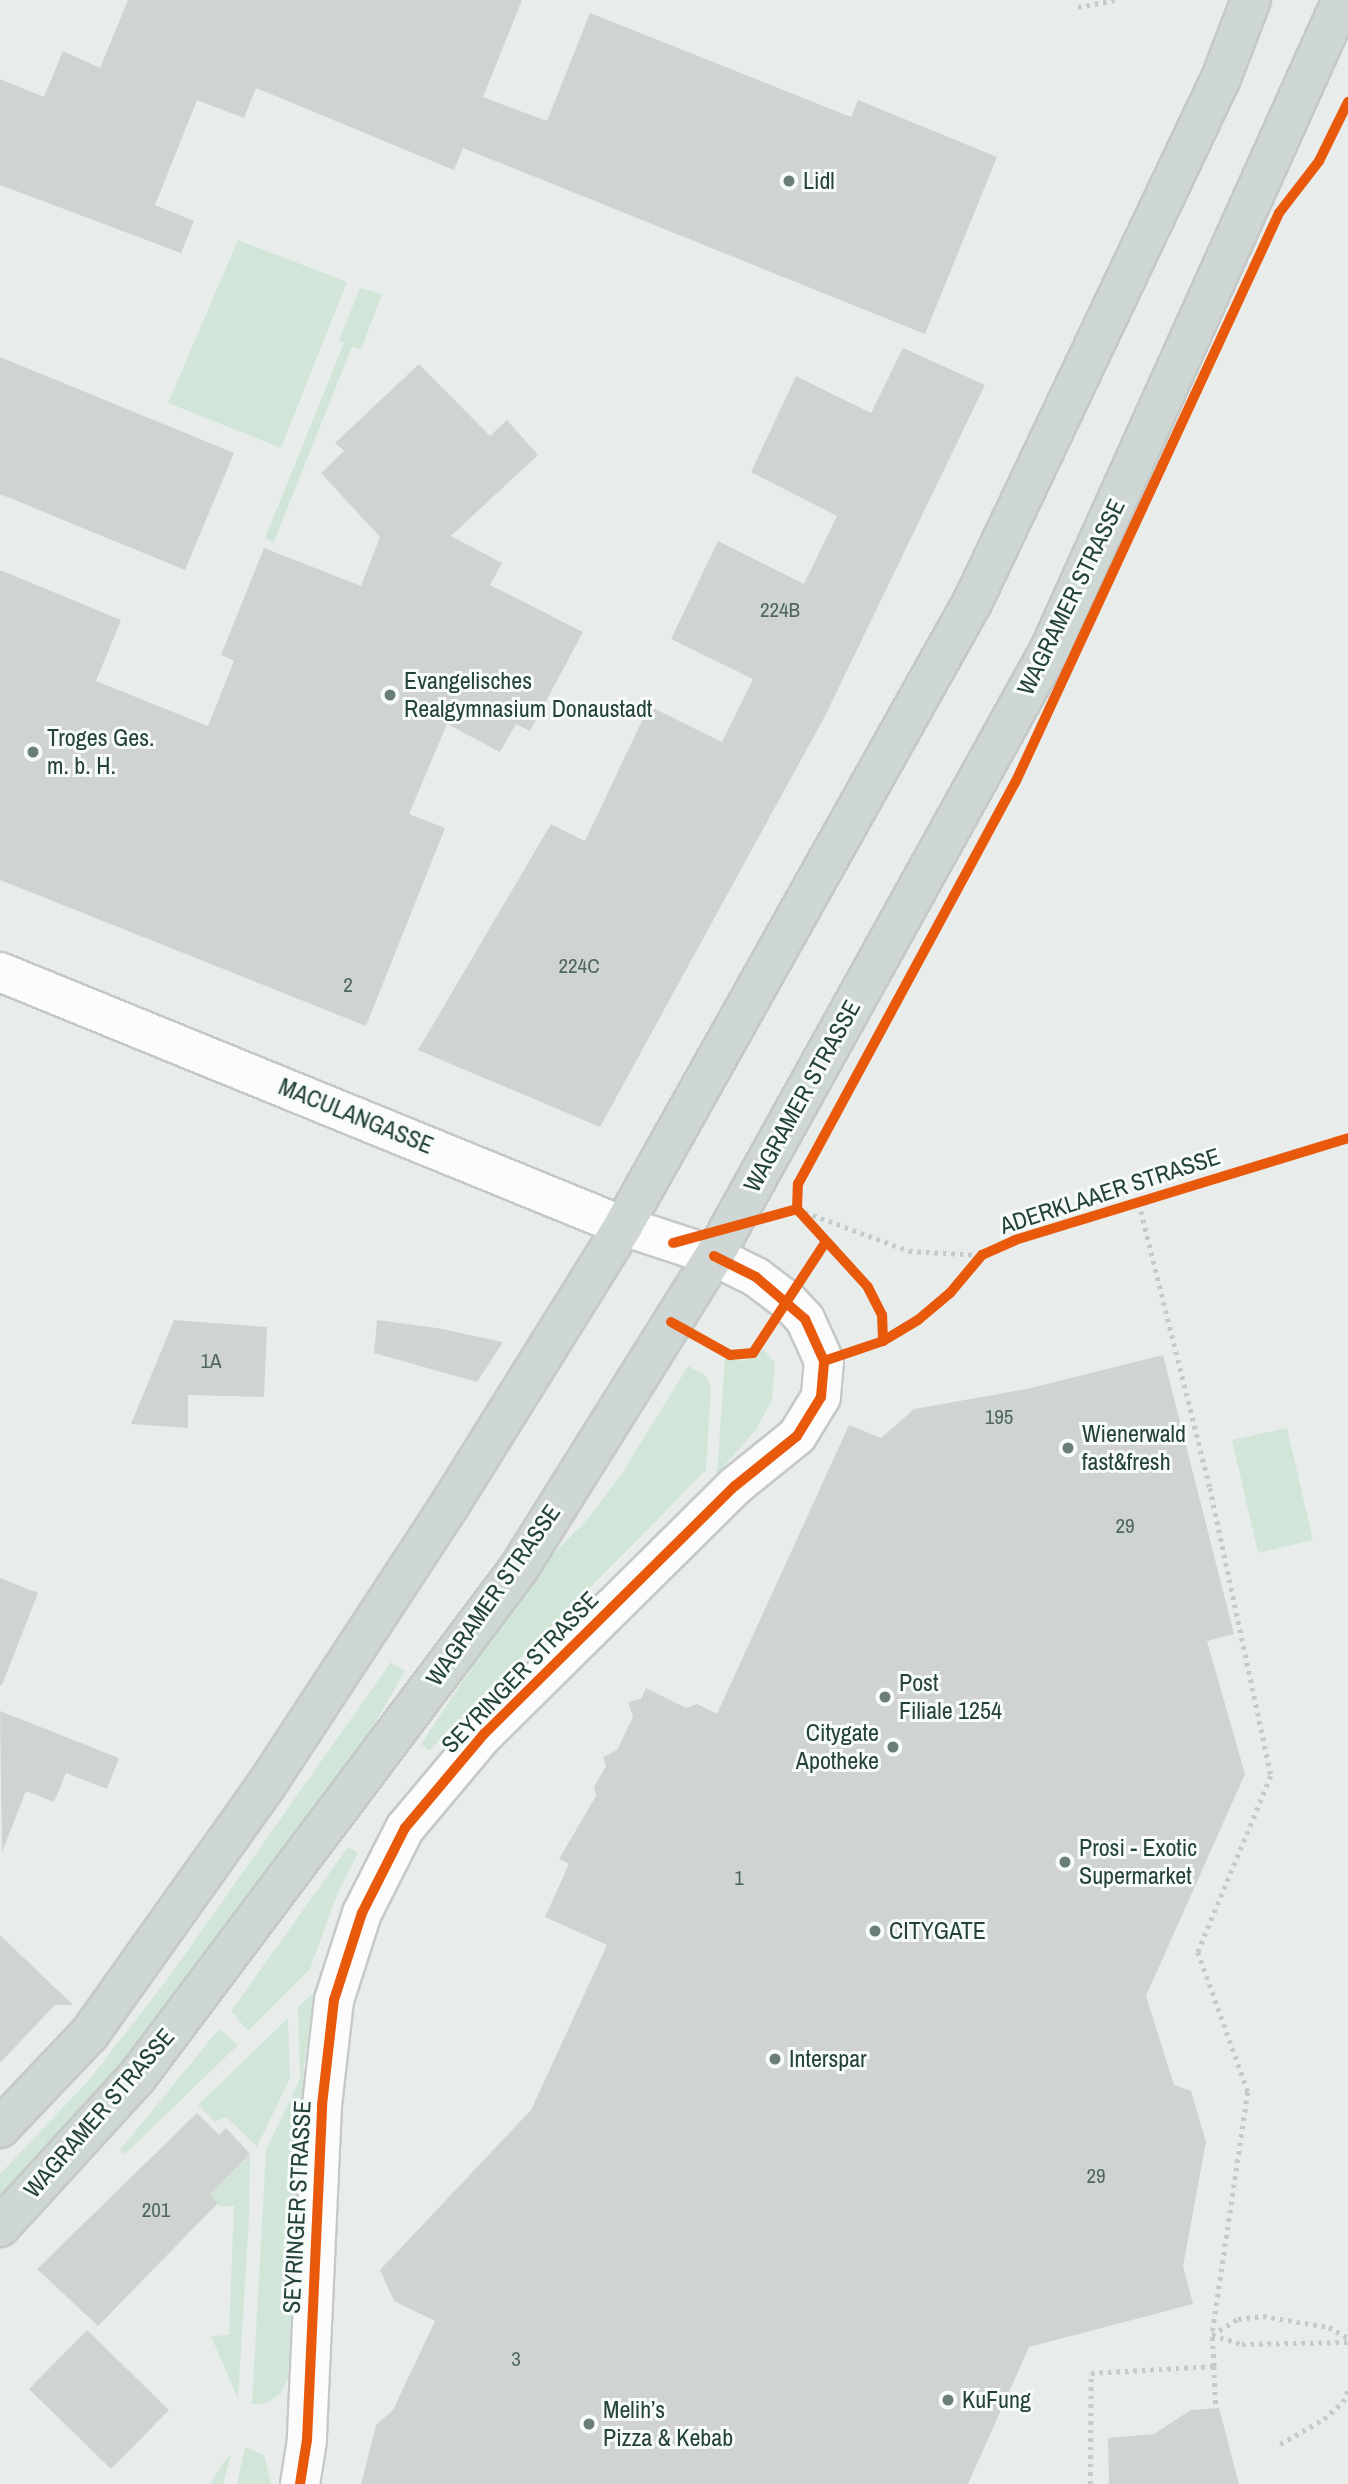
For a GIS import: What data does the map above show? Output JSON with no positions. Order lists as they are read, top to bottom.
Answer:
{
  "streets": {
    "main road": ["WAGRAMER STRASSE"],
    "street": ["MACULANGASSE", "SEYRINGER STRASSE"],
    "cycle path": ["ADERKLAAER STRASSE"]
  },
  "crossings": [
    ["WAGRAMER STRASSE", "MACULANGASSE"],
    ["WAGRAMER STRASSE", "SEYRINGER STRASSE"],
    ["MACULANGASSE", "SEYRINGER STRASSE"]
  ],
  "places": [
    "Lidl",
    "Evangelisches Realgymnasium Donaustadt",
    "Troges Ges. m. b. H.",
    "Wienerwald fast&fresh",
    "Post Filiale 1254",
    "Citygate Apotheke",
    "Prosi - Exotic Supermarket",
    "CITYGATE",
    "Interspar",
    "KuFung",
    "Melih’s Pizza & Kebab"
  ],
  "house_numbers": [
    "224B",
    "224C",
    "2",
    "1A",
    "195",
    "29",
    "1",
    "29",
    "201",
    "3"
  ]
}
